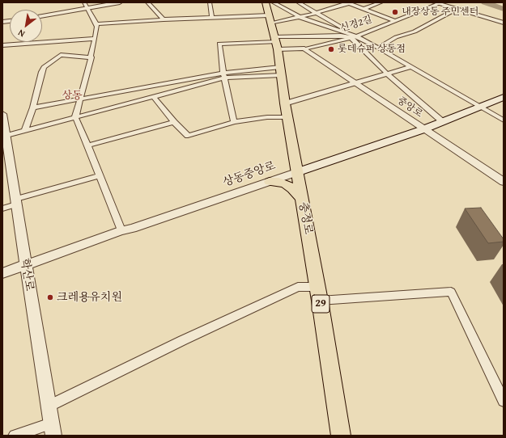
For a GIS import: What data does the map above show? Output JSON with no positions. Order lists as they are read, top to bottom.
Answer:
{
  "streets": {
    "main road": ["상동중앙로", "충정로", "29"],
    "street": ["신경2길", "중앙로", "학산로"]
  },
  "crossings": [
    ["신경2길", "중앙로"],
    ["신경2길", "충정로"],
    ["중앙로", "상동중앙로"],
    ["상동중앙로", "충정로"],
    ["상동중앙로", "학산로"]
  ],
  "districts": ["상동"],
  "places": ["내장상동 주민센터", "롯데슈퍼 상동점", "크레용유치원"],
  "north": "bottom left"
}
